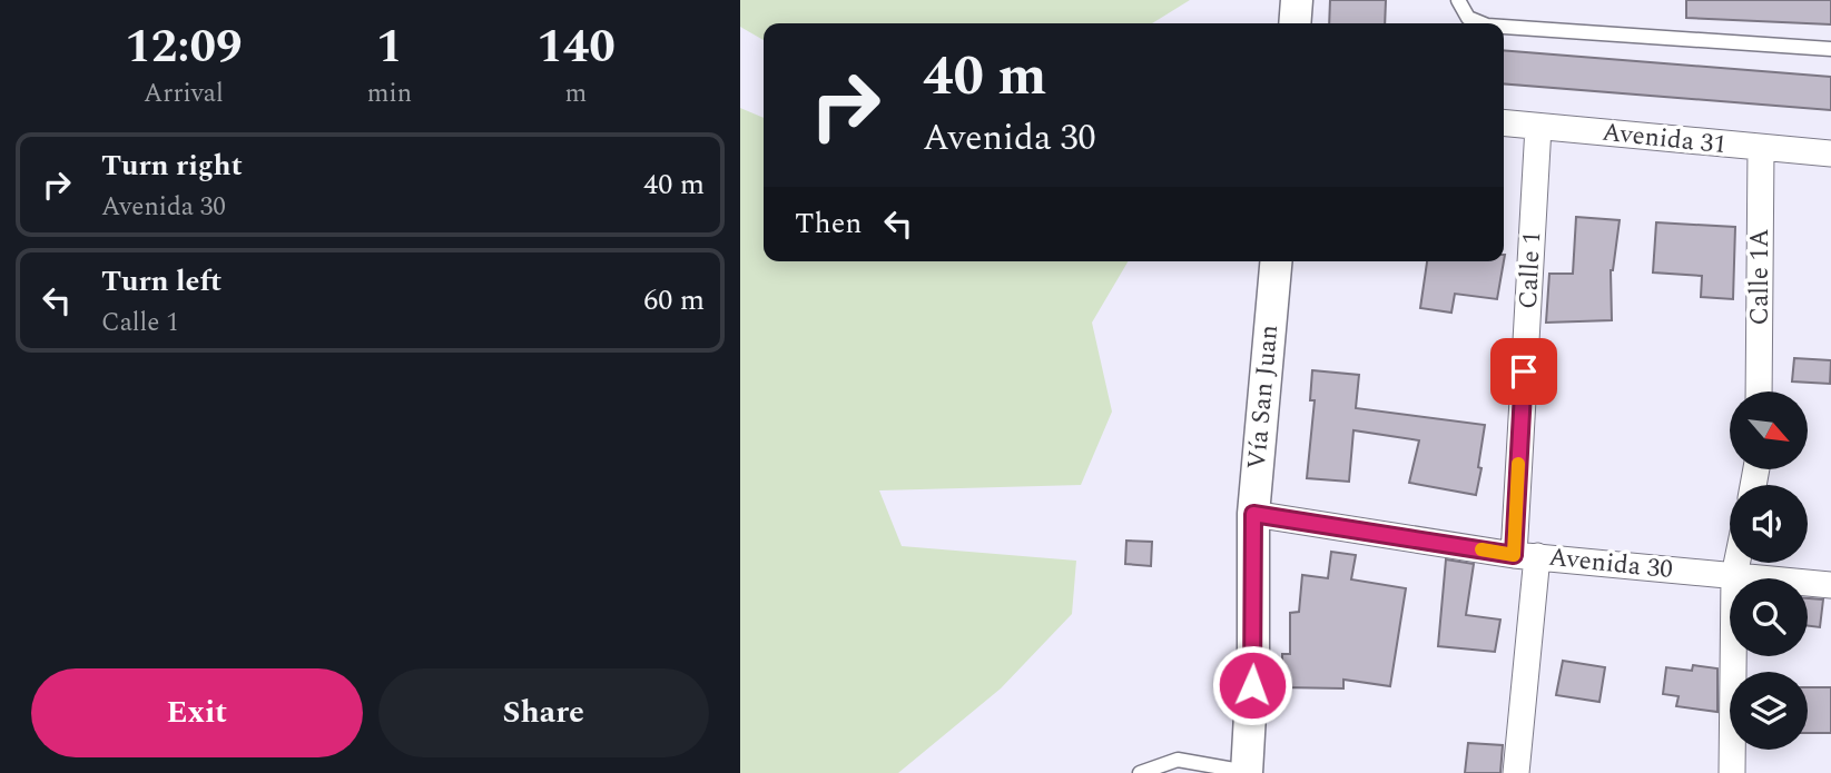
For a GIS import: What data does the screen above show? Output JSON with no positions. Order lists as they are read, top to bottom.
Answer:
{
  "streets": {
    "street": [
      "Avenida 31",
      "Calle 1",
      "Calle 1A",
      "Vía San Juan",
      "Avenida 30"
    ]
  },
  "crossings": [
    ["Avenida 31", "Calle 1"],
    ["Avenida 31", "Calle 1A"],
    ["Calle 1", "Avenida 30"],
    ["Vía San Juan", "Avenida 30"]
  ],
  "north": "bottom right",
  "page": {
    "eta": [
      "12:09",
      "Arrival",
      "1",
      "min",
      "140",
      "m"
    ],
    "turn": ["40 m", "Avenida 30"],
    "list": [
      {
        "name": "Turn right",
        "note": "Avenida 30",
        "value": "40 m"
      },
      {
        "name": "Turn left",
        "note": "Calle 1",
        "value": "60 m"
      }
    ],
    "then": "Then",
    "buttons": ["Exit", "Share"]
  }
}
